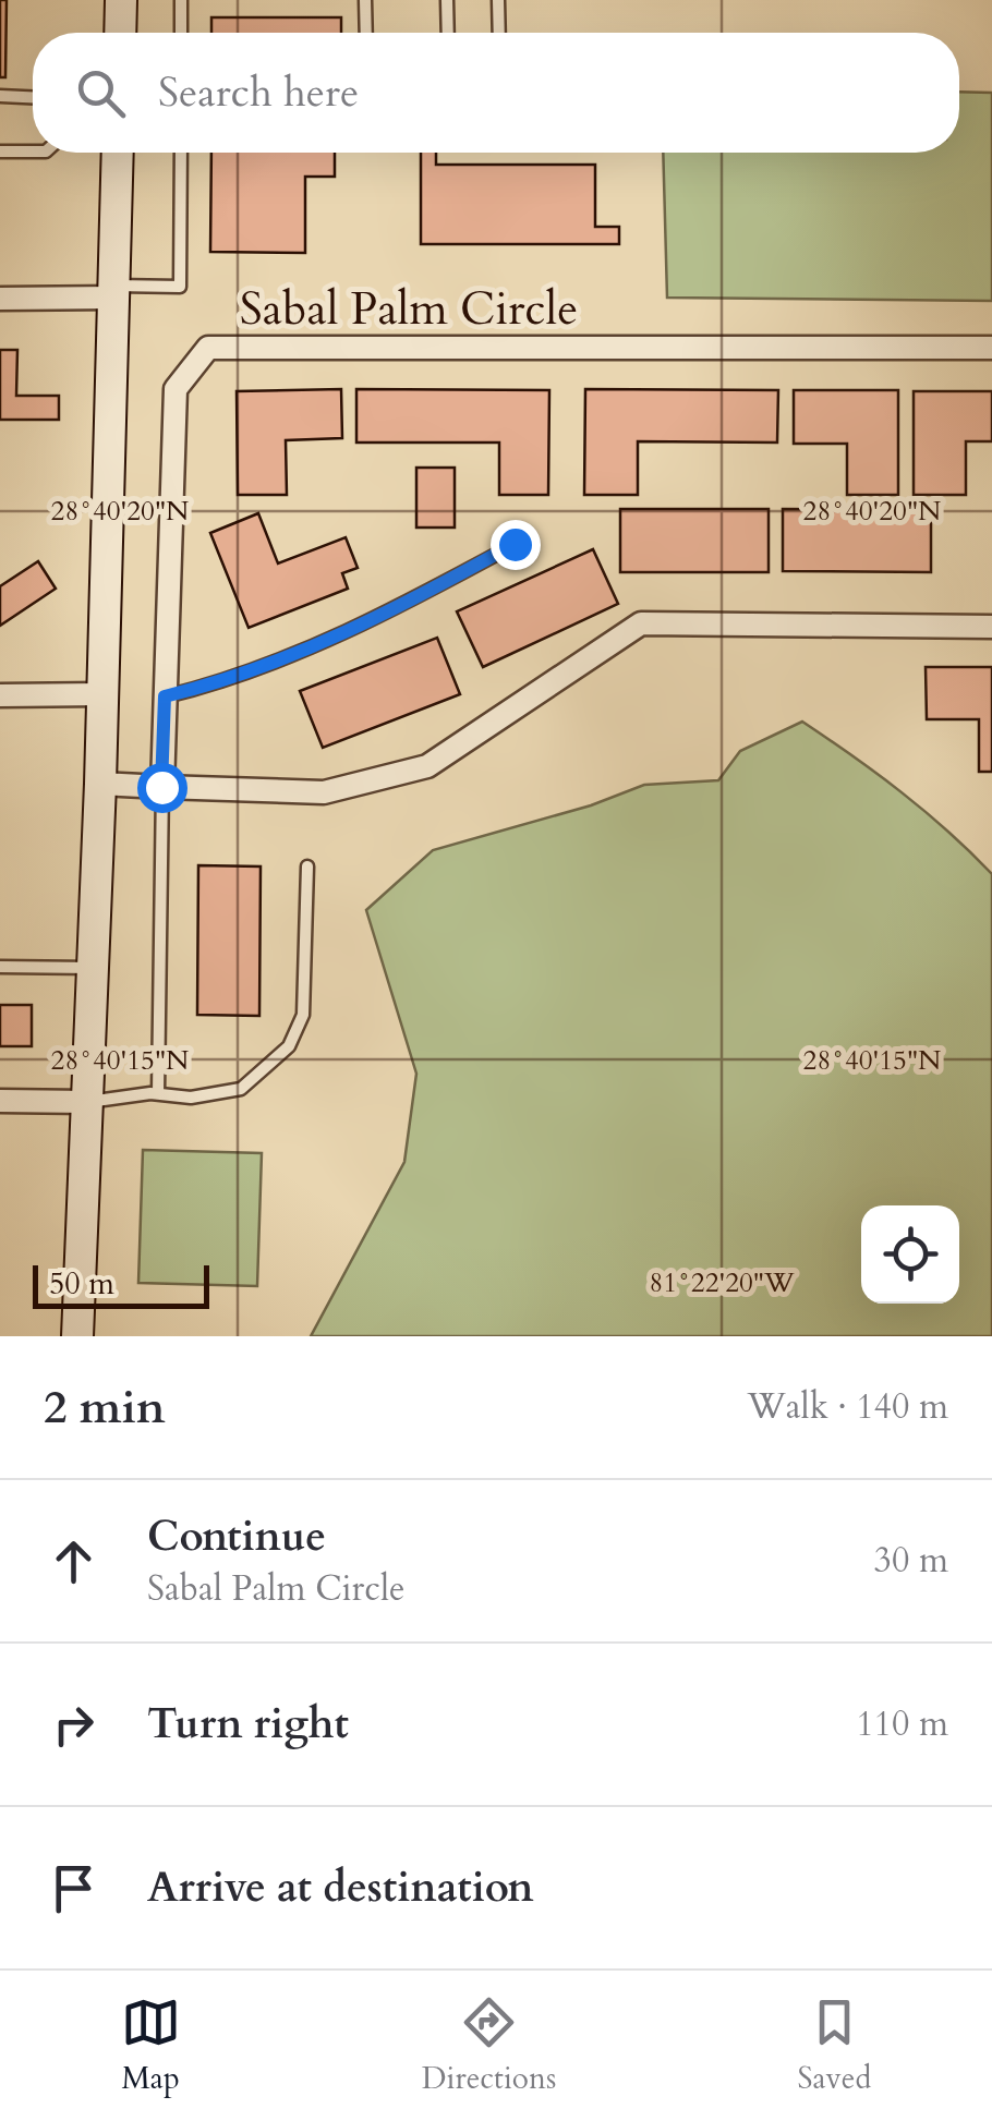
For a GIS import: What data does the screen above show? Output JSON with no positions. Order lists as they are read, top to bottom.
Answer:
{
  "streets": {
    "street": ["Sabal Palm Circle"]
  },
  "scale_bar": "50 m",
  "page": {
    "search": "Search here",
    "scale": "50 m",
    "heading": ["2 min", "Walk · 140 m"],
    "list": [
      ["Continue", "Sabal Palm Circle", "30 m"],
      ["Turn right", "110 m"],
      "Arrive at destination"
    ],
    "nav": ["Map", "Directions", "Saved"]
  },
  "coordinates": ["28°40'20\"N", "28°40'15\"N", "81°22'20\"W"]
}
